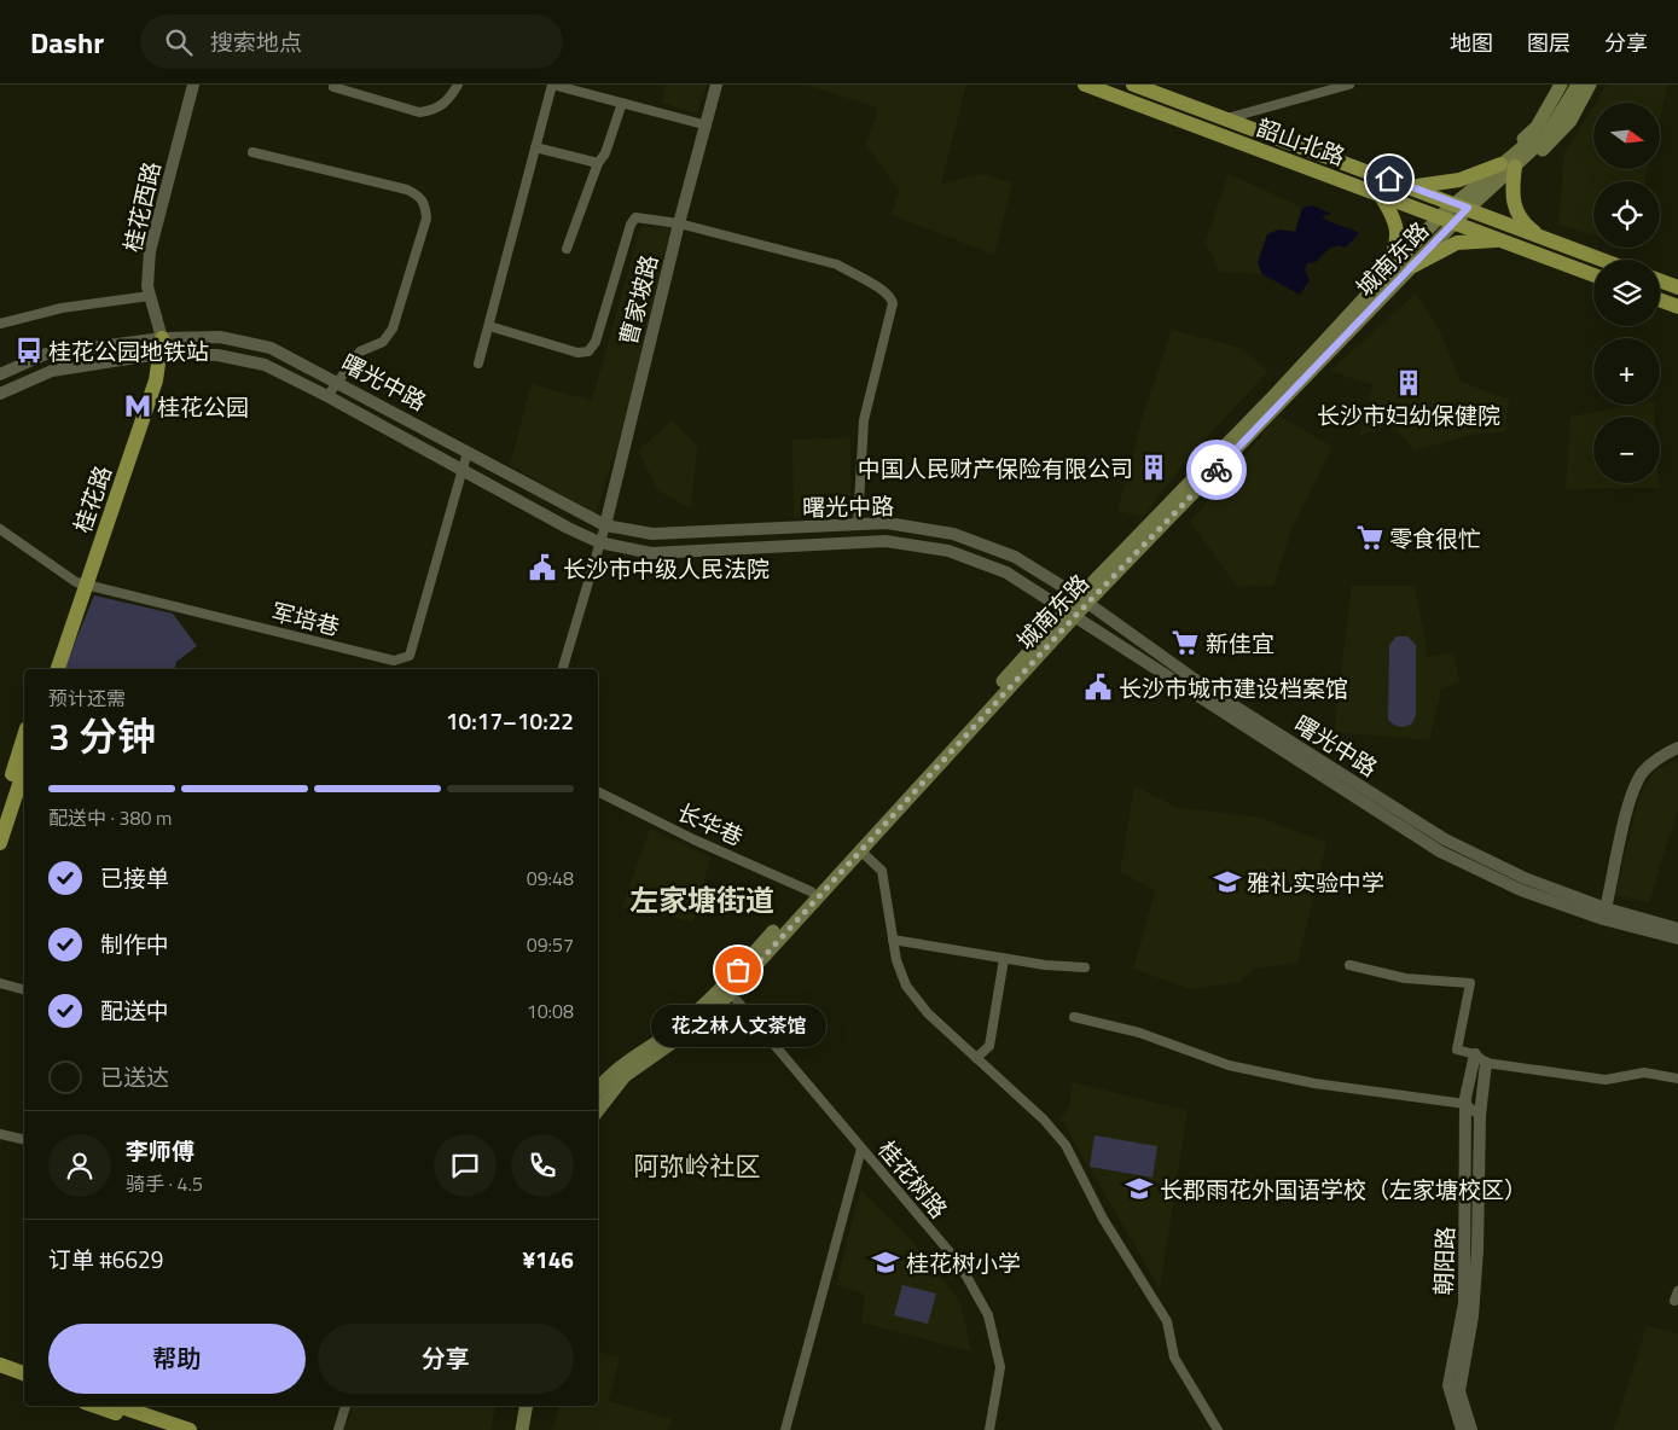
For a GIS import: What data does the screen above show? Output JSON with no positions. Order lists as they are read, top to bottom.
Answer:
{
  "streets": {
    "main road": ["韶山北路", "城南东路", "桂花路"],
    "street": [
      "桂花西路",
      "曹家坡路",
      "曙光中路",
      "军培巷",
      "长华巷",
      "桂花树路",
      "朝阳路"
    ]
  },
  "crossings": [
    ["韶山北路", "城南东路"],
    ["桂花西路", "曙光中路"],
    ["桂花西路", "桂花路"],
    ["城南东路", "曙光中路"],
    ["城南东路", "长华巷"],
    ["城南东路", "桂花树路"],
    ["曹家坡路", "曙光中路"],
    ["曙光中路", "桂花路"],
    ["曙光中路", "军培巷"],
    ["桂花路", "军培巷"]
  ],
  "districts": ["左家塘街道", "阿弥岭社区"],
  "places": {
    "bus stop": ["桂花公园地铁站"],
    "building": ["长沙市妇幼保健院", "中国人民财产保险有限公司"],
    "metro station": ["桂花公园"],
    "supermarket": ["零食很忙", "新佳宜"],
    "public building": ["长沙市中级人民法院", "长沙市城市建设档案馆"],
    "school or university": ["雅礼实验中学", "长郡雨花外国语学校（左家塘校区）", "桂花树小学"],
    "other": ["花之林人文茶馆"]
  },
  "north": "right",
  "page": {
    "header": "Dashr",
    "search": "搜索地点",
    "nav": ["地图", "图层", "分享"],
    "map_buttons": ["+", "−"],
    "heading": ["3 分钟", "预计还需", "10:17–10:22"],
    "panel": [
      "李师傅",
      "骑手 · 4.5",
      "订单 #6629",
      "¥146"
    ],
    "bar": "配送中 · 380 m",
    "list": [
      ["已接单", "09:48"],
      ["制作中", "09:57"],
      ["配送中", "10:08"],
      "已送达"
    ],
    "bubble": "花之林人文茶馆",
    "buttons": ["帮助", "分享"]
  }
}
